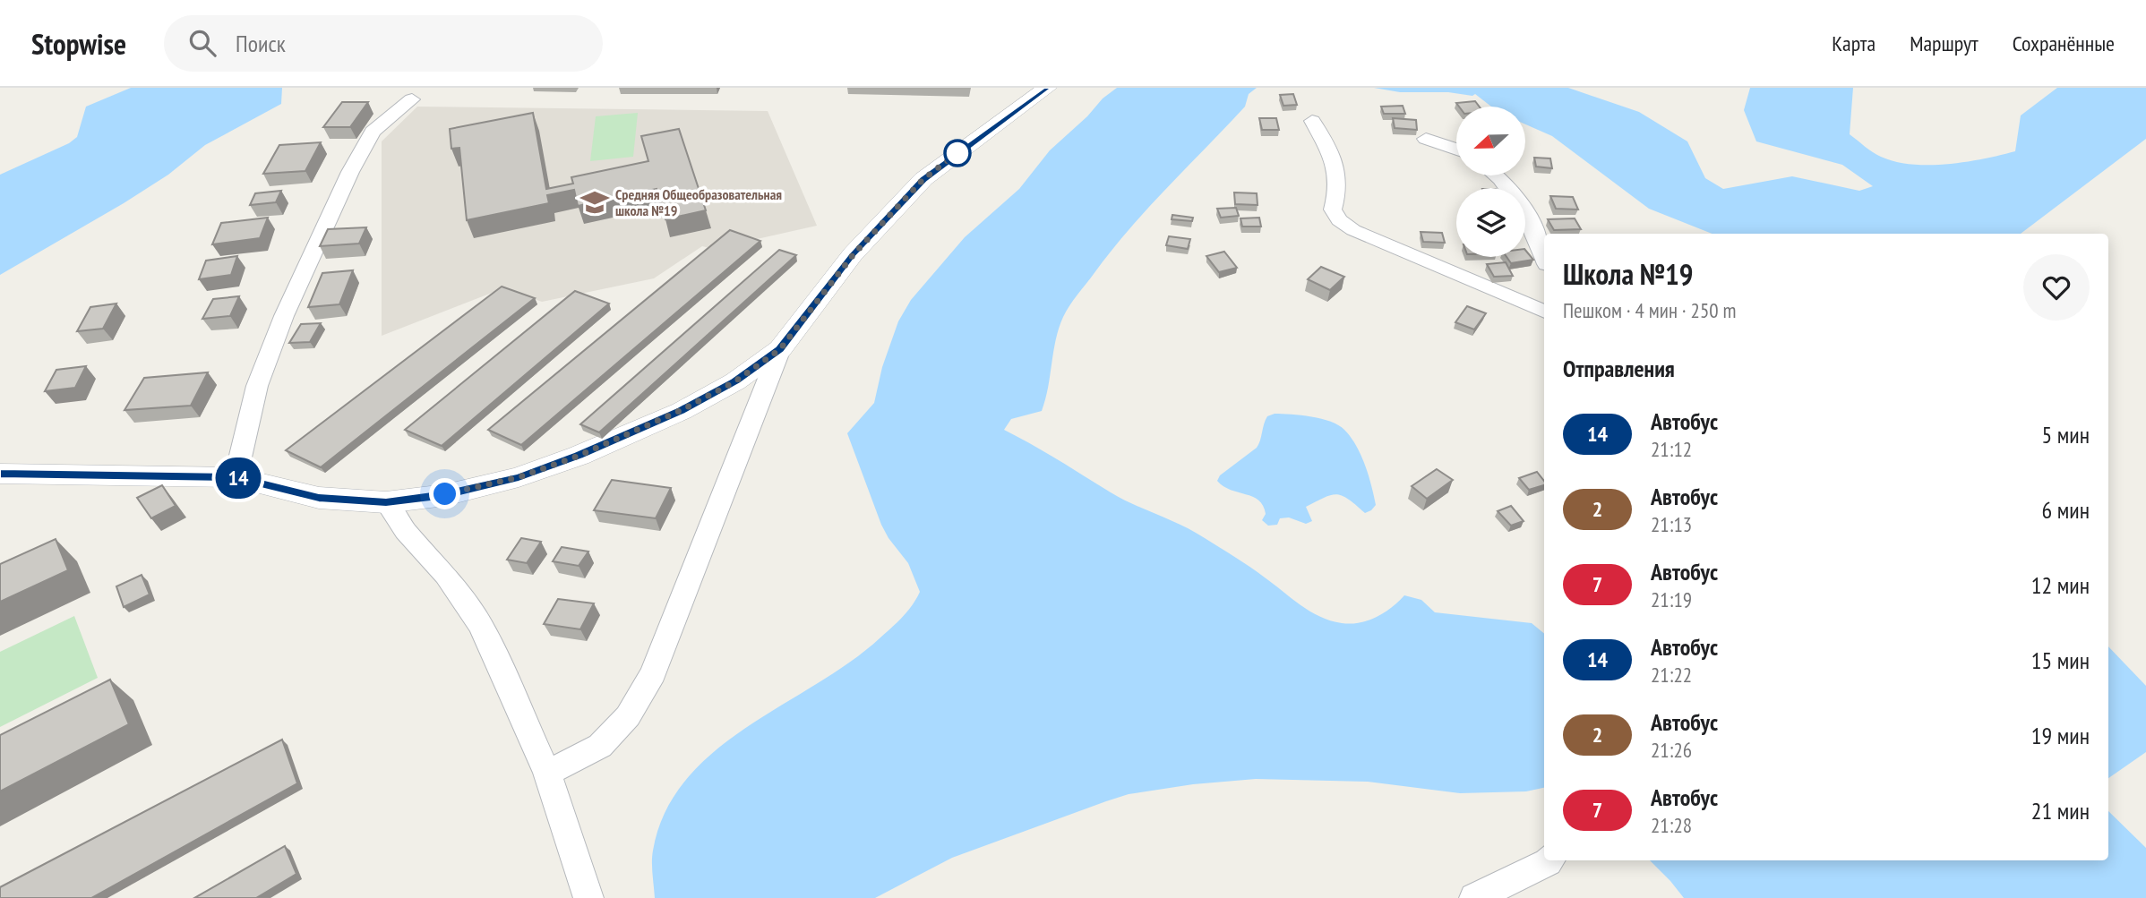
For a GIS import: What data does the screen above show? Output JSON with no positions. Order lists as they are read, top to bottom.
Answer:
{
  "places": {
    "school or university": ["Средняя Общеобразовательная школа №19"]
  },
  "lines": ["bus line 14"],
  "north": "left",
  "page": {
    "header": "Stopwise",
    "search": "Поиск",
    "nav": ["Карта", "Маршрут", "Сохранённые"],
    "on_map": "14",
    "heading": [
      ["Школа №19", "Пешком · 4 мин · 250 m"],
      "Отправления"
    ],
    "list": [
      {
        "mark": "14",
        "name": "Автобус",
        "note": "21:12",
        "value": "5 мин"
      },
      {
        "mark": "2",
        "name": "Автобус",
        "note": "21:13",
        "value": "6 мин"
      },
      {
        "mark": "7",
        "name": "Автобус",
        "note": "21:19",
        "value": "12 мин"
      },
      {
        "mark": "14",
        "name": "Автобус",
        "note": "21:22",
        "value": "15 мин"
      },
      {
        "mark": "2",
        "name": "Автобус",
        "note": "21:26",
        "value": "19 мин"
      },
      {
        "mark": "7",
        "name": "Автобус",
        "note": "21:28",
        "value": "21 мин"
      }
    ]
  }
}
